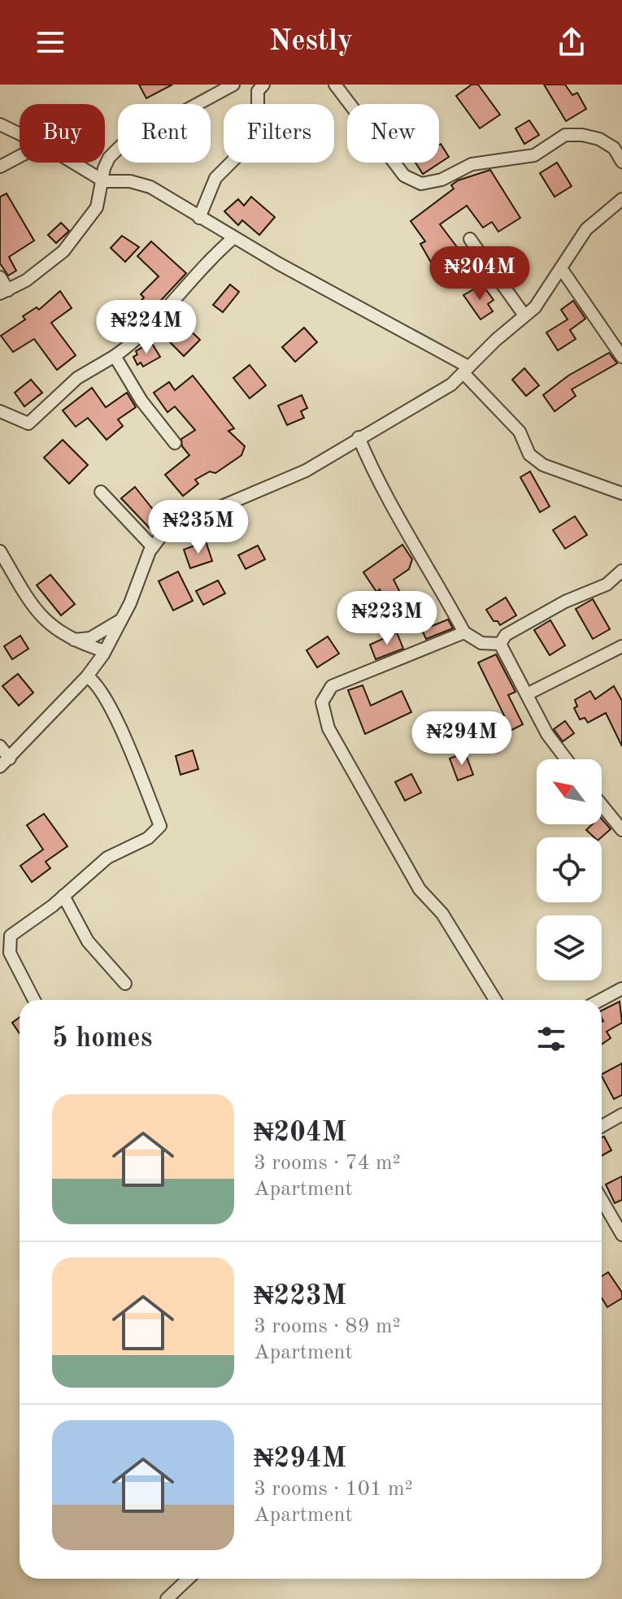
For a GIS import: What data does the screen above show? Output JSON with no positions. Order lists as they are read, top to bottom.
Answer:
{
  "north": "top left",
  "page": {
    "header": "Nestly",
    "chip": [
      "Buy",
      "Rent",
      "Filters",
      "New"
    ],
    "price": [
      "₦204M",
      "₦224M",
      "₦235M",
      "₦223M",
      "₦294M"
    ],
    "heading": "5 homes",
    "list": [
      {
        "name": "₦204M",
        "note": "3 rooms · 74 m² · Apartment"
      },
      {
        "name": "₦223M",
        "note": "3 rooms · 89 m² · Apartment"
      },
      {
        "name": "₦294M",
        "note": "3 rooms · 101 m² · Apartment"
      }
    ]
  }
}
